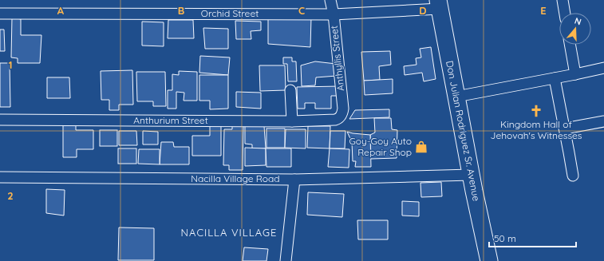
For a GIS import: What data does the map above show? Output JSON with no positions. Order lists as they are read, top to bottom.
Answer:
{
  "streets": {
    "main road": ["Don Julian Rodriguez Sr. Avenue"],
    "street": [
      "Orchid Street",
      "Anthyllis Street",
      "Anthurium Street",
      "Nacilla Village Road"
    ]
  },
  "crossings": [
    ["Orchid Street", "Anthyllis Street"],
    ["Orchid Street", "Don Julian Rodriguez Sr. Avenue"],
    ["Anthyllis Street", "Anthurium Street"],
    ["Don Julian Rodriguez Sr. Avenue", "Nacilla Village Road"]
  ],
  "districts": ["NACILLA VILLAGE"],
  "places": {
    "church": ["Kingdom Hall of Jehovah's Witnesses"],
    "shop": ["Goy-Goy Auto Repair Shop"]
  },
  "scale_bar": "50 m",
  "north": "top",
  "grid": {
    "columns": [
      "A",
      "B",
      "C",
      "D",
      "E"
    ],
    "rows": ["1", "2"]
  }
}
